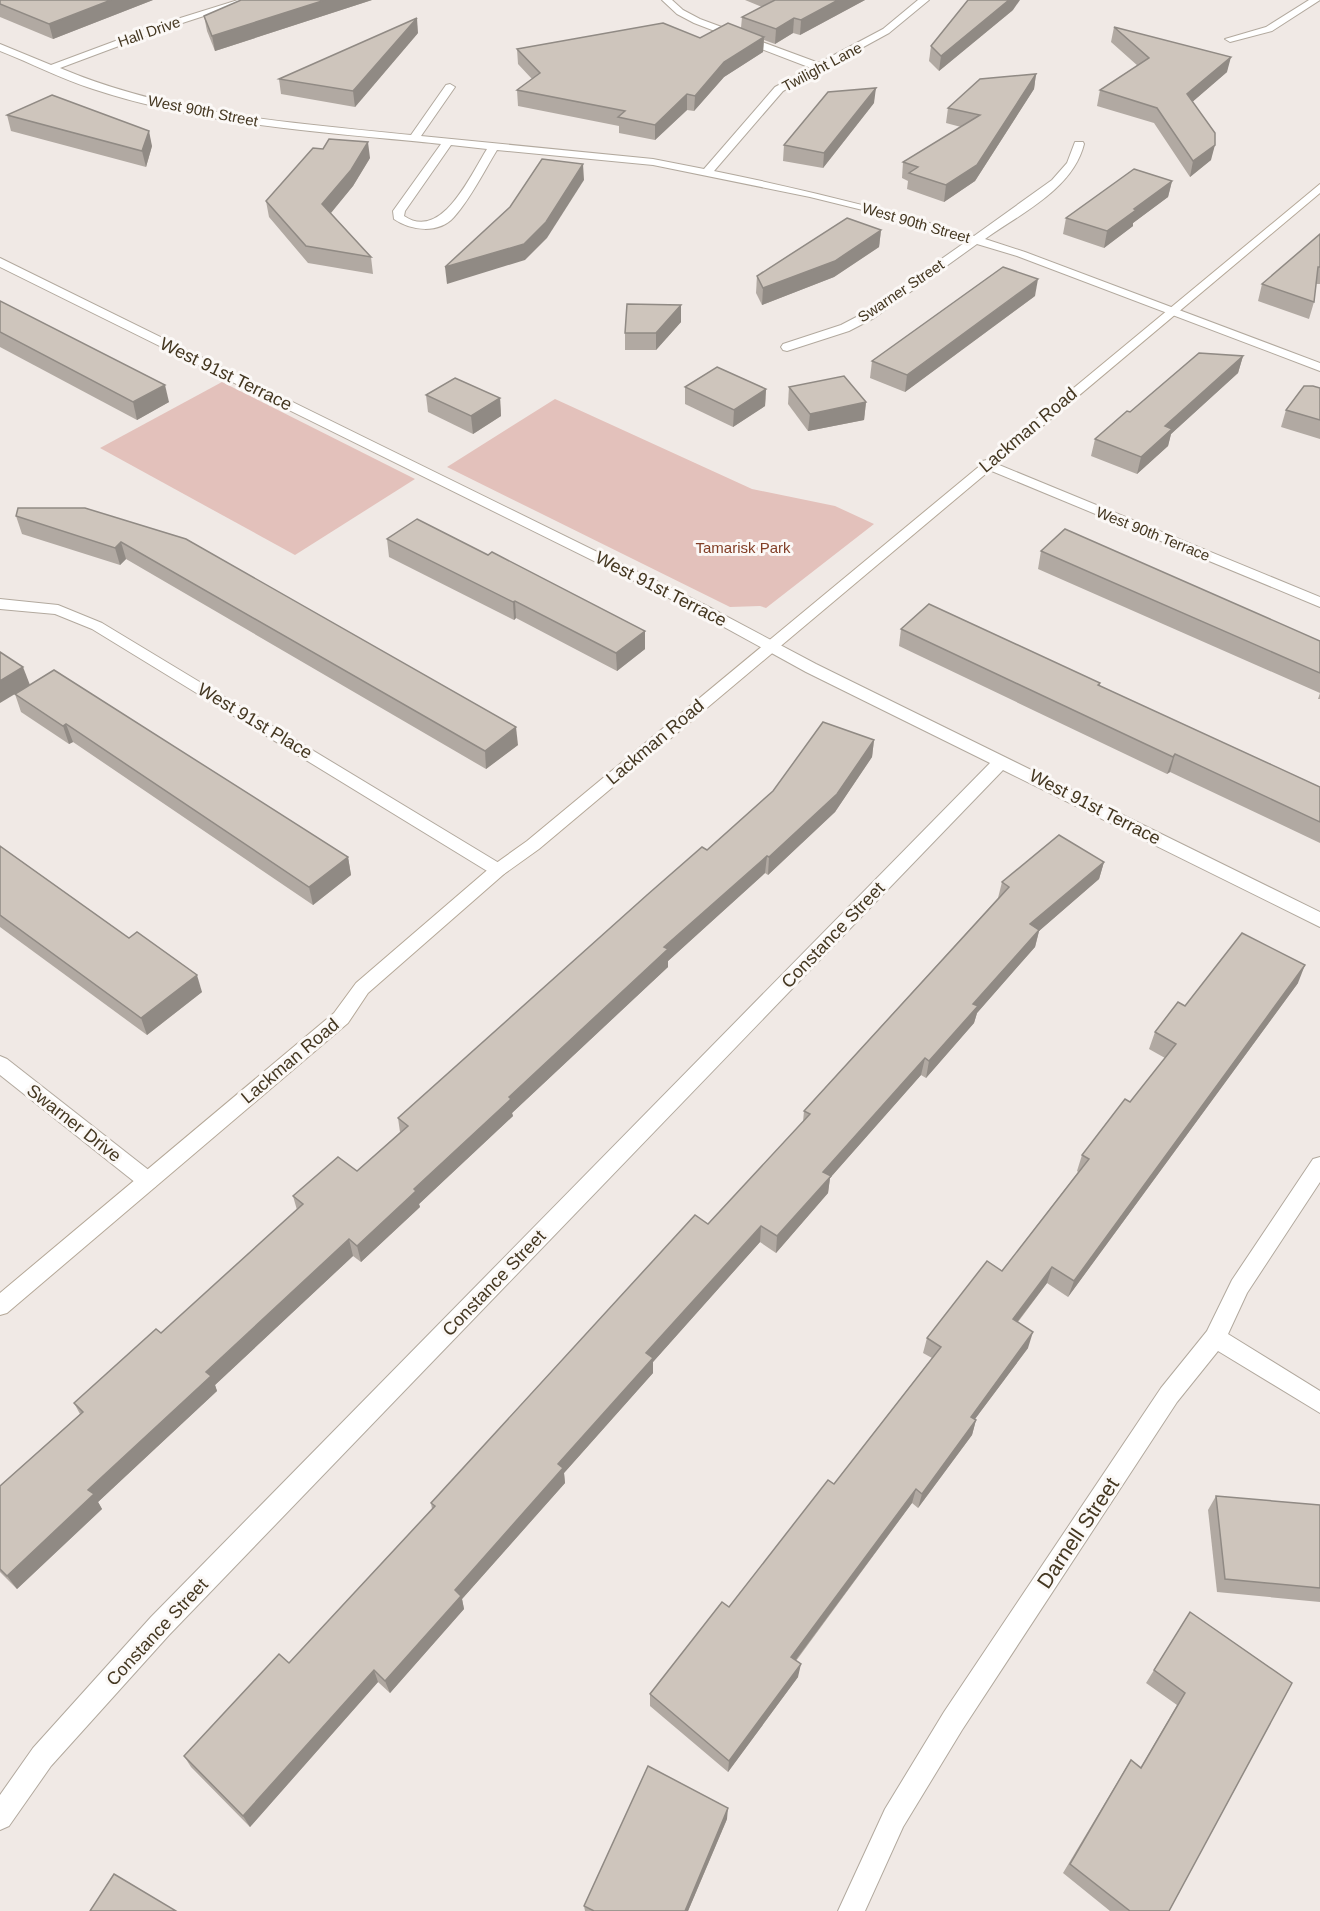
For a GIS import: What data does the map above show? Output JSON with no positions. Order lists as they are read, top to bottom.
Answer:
{
  "streets": {
    "street": [
      "Hall Drive",
      "Twilight Lane",
      "West 90th Street",
      "Swarner Street",
      "West 91st Terrace",
      "Lackman Road",
      "West 90th Terrace",
      "West 91st Place",
      "Constance Street",
      "Swarner Drive",
      "Darnell Street"
    ]
  },
  "crossings": [
    ["Hall Drive", "West 90th Street"],
    ["Twilight Lane", "West 90th Street"],
    ["West 90th Street", "Swarner Street"],
    ["West 90th Street", "Lackman Road"],
    ["West 91st Terrace", "Lackman Road"],
    ["West 91st Terrace", "Constance Street"],
    ["Lackman Road", "West 90th Terrace"],
    ["Lackman Road", "West 91st Place"],
    ["Lackman Road", "Swarner Drive"]
  ],
  "parks": ["Tamarisk Park"]
}
